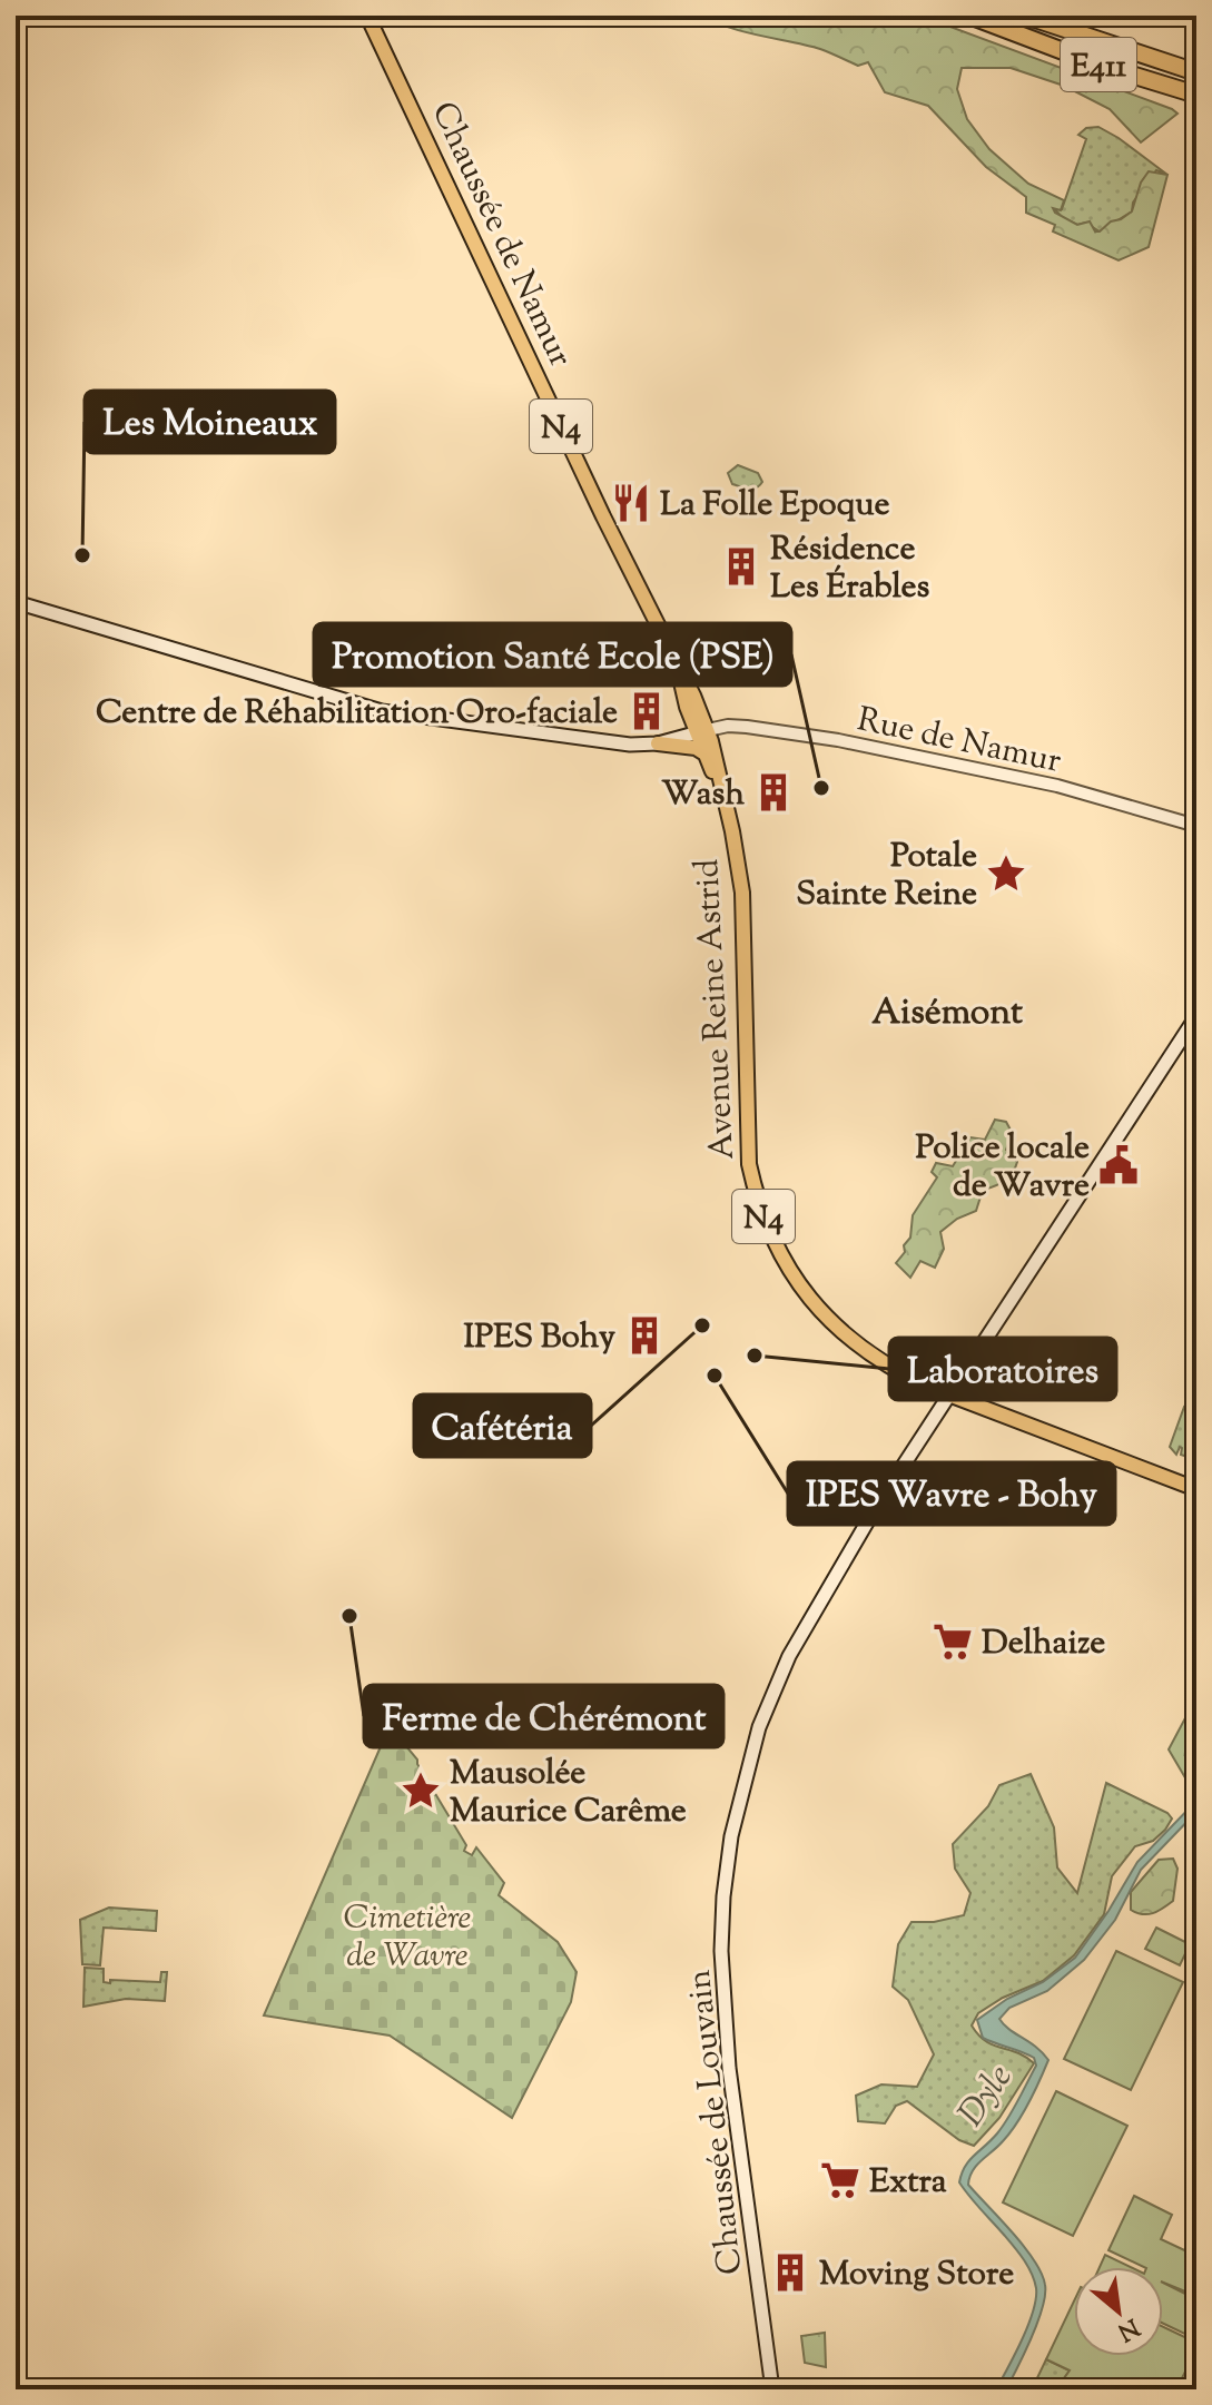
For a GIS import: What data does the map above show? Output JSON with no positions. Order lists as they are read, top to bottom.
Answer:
{
  "streets": {
    "highway": ["E411"],
    "main road": [
      "Chaussée de Namur",
      "N4",
      "Avenue Reine Astrid",
      "Chaussée de Louvain"
    ],
    "street": ["Rue de Namur"]
  },
  "crossings": [
    ["Chaussée de Namur", "Rue de Namur"],
    ["Chaussée de Namur", "Avenue Reine Astrid"],
    ["N4", "Avenue Reine Astrid"],
    ["N4", "Chaussée de Louvain"],
    ["Rue de Namur", "Avenue Reine Astrid"],
    ["Avenue Reine Astrid", "Chaussée de Louvain"]
  ],
  "districts": ["Aisémont"],
  "water": ["Dyle"],
  "parks": ["Cimetière de Wavre"],
  "places": {
    "restaurant": ["La Folle Epoque"],
    "other": [
      "Les Moineaux",
      "Promotion Santé Ecole (PSE)",
      "Cafétéria",
      "Laboratoires",
      "IPES Wavre - Bohy",
      "Ferme de Chérémont"
    ],
    "building": [
      "Résidence Les Érables",
      "Centre de Réhabilitation Oro-faciale",
      "Wash",
      "IPES Bohy",
      "Moving Store"
    ],
    "place": ["Potale Sainte Reine", "Mausolée Maurice Carême"],
    "public building": ["Police locale de Wavre"],
    "supermarket": ["Delhaize", "Extra"]
  },
  "north": "bottom right"
}
